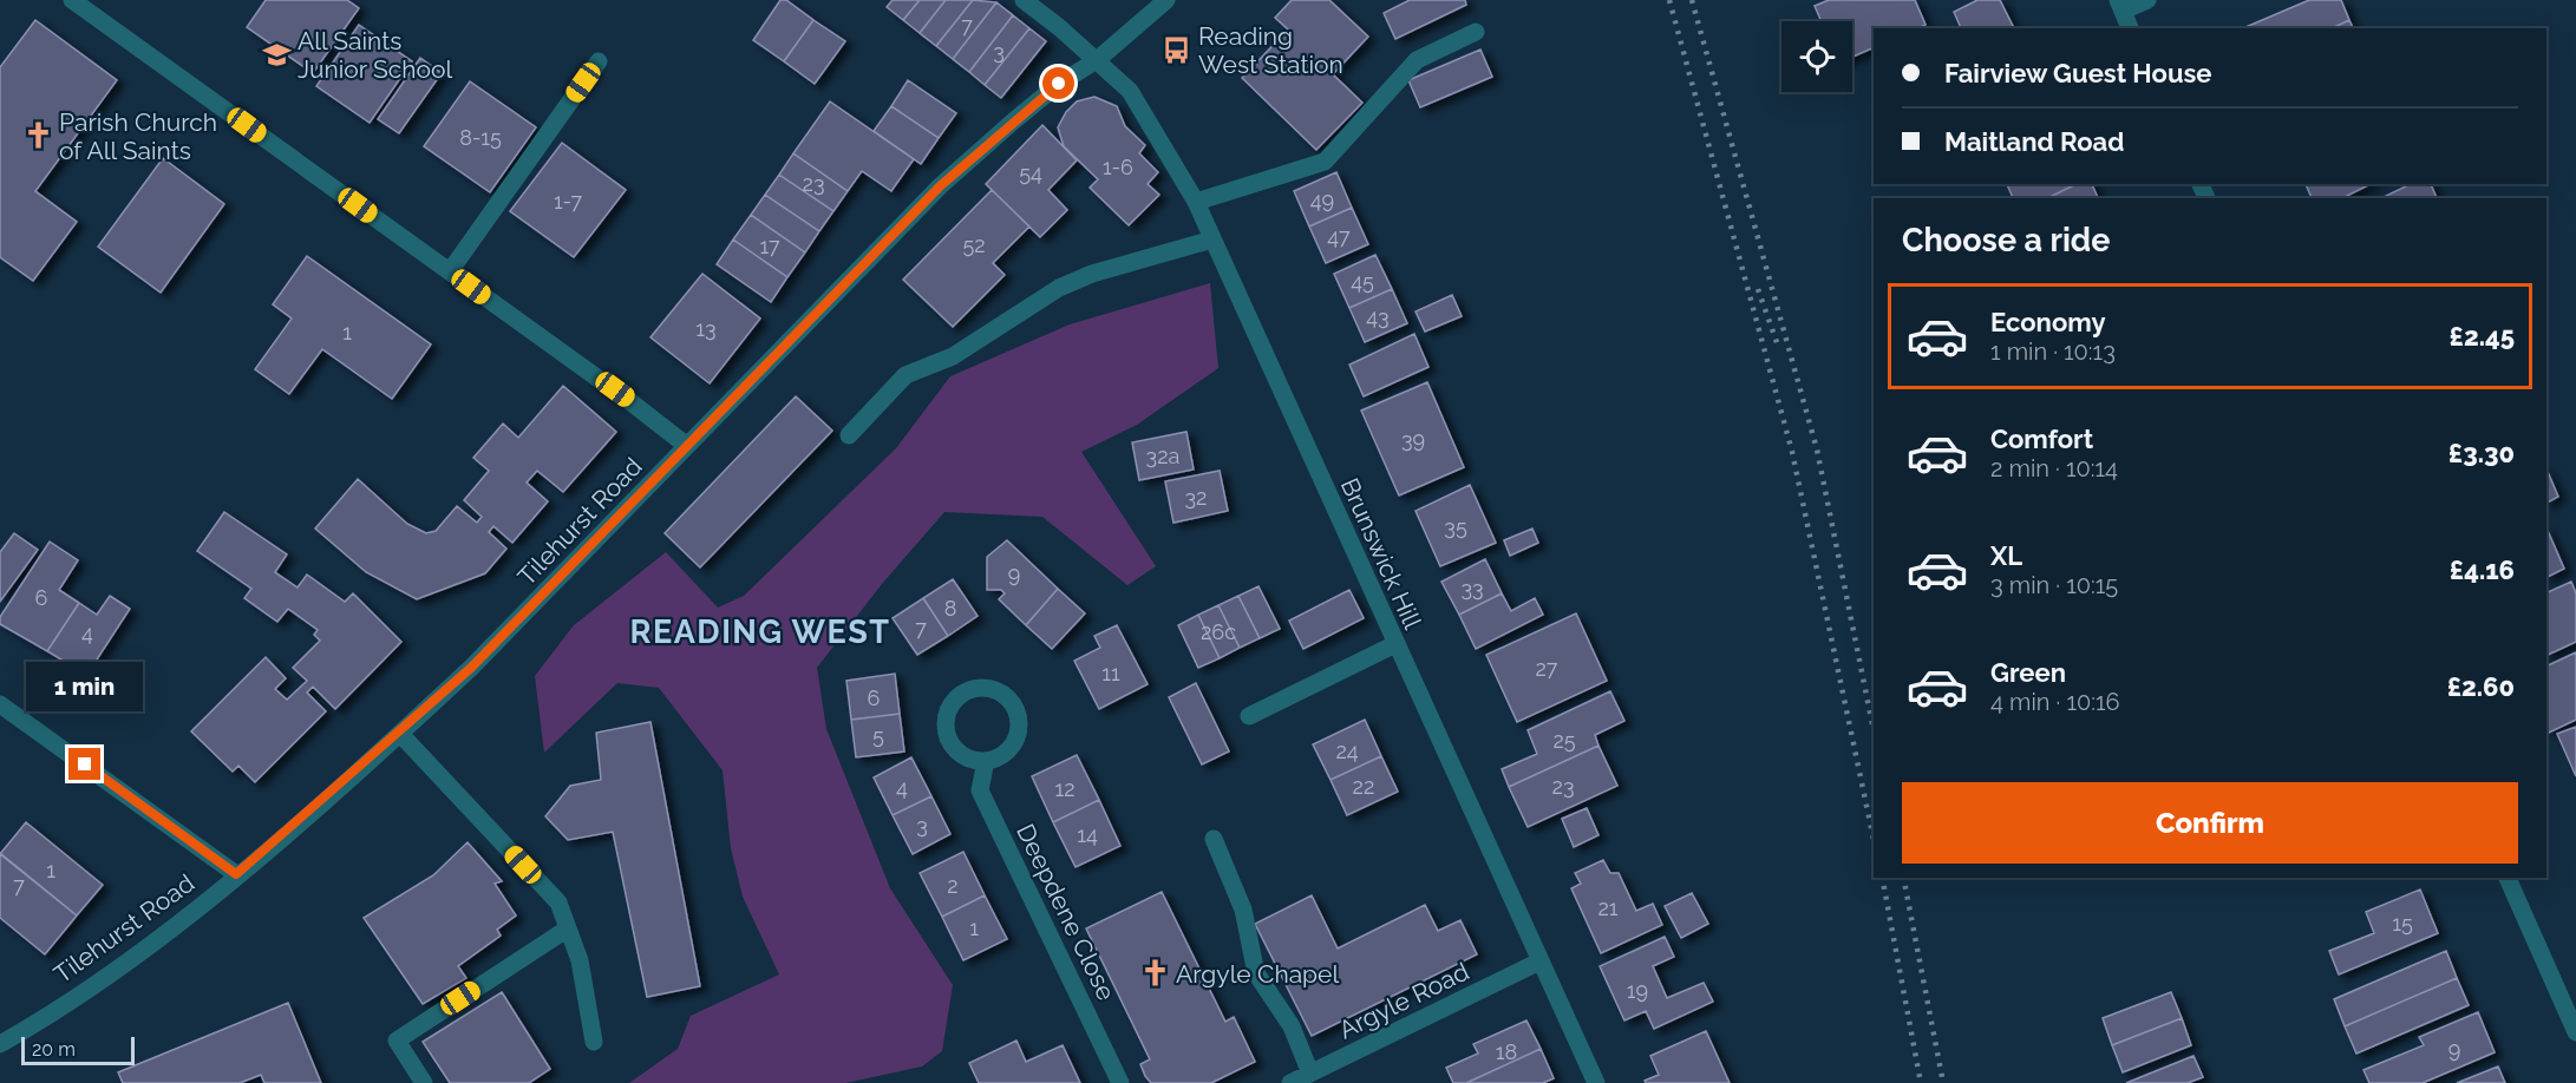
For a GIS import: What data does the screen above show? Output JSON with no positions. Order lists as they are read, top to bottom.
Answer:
{
  "streets": {
    "street": [
      "Tilehurst Road",
      "Brunswick Hill",
      "Deepdene Close",
      "Argyle Road"
    ]
  },
  "crossings": [
    ["Tilehurst Road", "Brunswick Hill"],
    ["Brunswick Hill", "Argyle Road"]
  ],
  "districts": ["READING WEST"],
  "places": {
    "bus stop": ["Reading West Station"],
    "school or university": ["All Saints Junior School"],
    "church": ["Parish Church of All Saints", "Argyle Chapel"]
  },
  "house_numbers": [
    "7",
    "3",
    "8-15",
    "1-6",
    "54",
    "23",
    "49",
    "1-7",
    "47",
    "52",
    "17",
    "45",
    "43",
    "13",
    "1",
    "39",
    "32a",
    "32",
    "35",
    "9",
    "33",
    "6",
    "8",
    "7",
    "26c",
    "4",
    "27",
    "11",
    "6",
    "5",
    "25",
    "24",
    "22",
    "23",
    "4",
    "12",
    "3",
    "14",
    "1",
    "7",
    "2",
    "21",
    "15",
    "1",
    "19",
    "9",
    "18"
  ],
  "scale_bar": "20 m",
  "page": {
    "banner": ["Fairview Guest House", "Maitland Road"],
    "heading": "Choose a ride",
    "list": [
      {
        "name": "Economy",
        "note": "1 min · 10:13",
        "value": "£2.45"
      },
      {
        "name": "Comfort",
        "note": "2 min · 10:14",
        "value": "£3.30"
      },
      {
        "name": "XL",
        "note": "3 min · 10:15",
        "value": "£4.16"
      },
      {
        "name": "Green",
        "note": "4 min · 10:16",
        "value": "£2.60"
      }
    ],
    "bubble": "1 min",
    "buttons": "Confirm",
    "scale": "20 m"
  }
}
